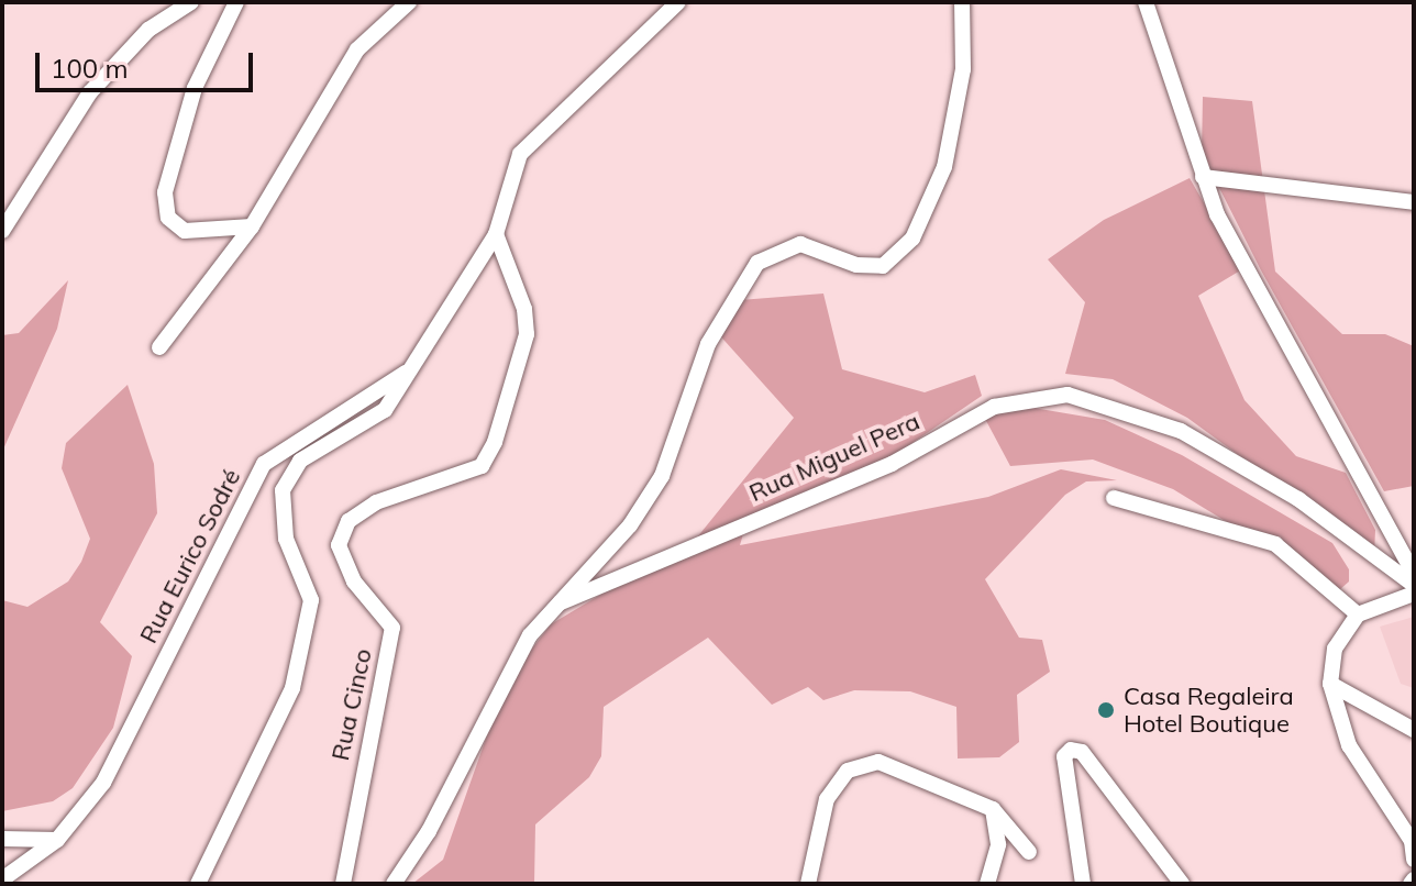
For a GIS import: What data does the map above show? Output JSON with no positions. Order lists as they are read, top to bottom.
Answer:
{
  "streets": {
    "street": ["Rua Miguel Pera", "Rua Eurico Sodré", "Rua Cinco"]
  },
  "crossings": [
    ["Rua Eurico Sodré", "Rua Cinco"]
  ],
  "places": ["Casa Regaleira Hotel Boutique"],
  "scale_bar": "100 m"
}
